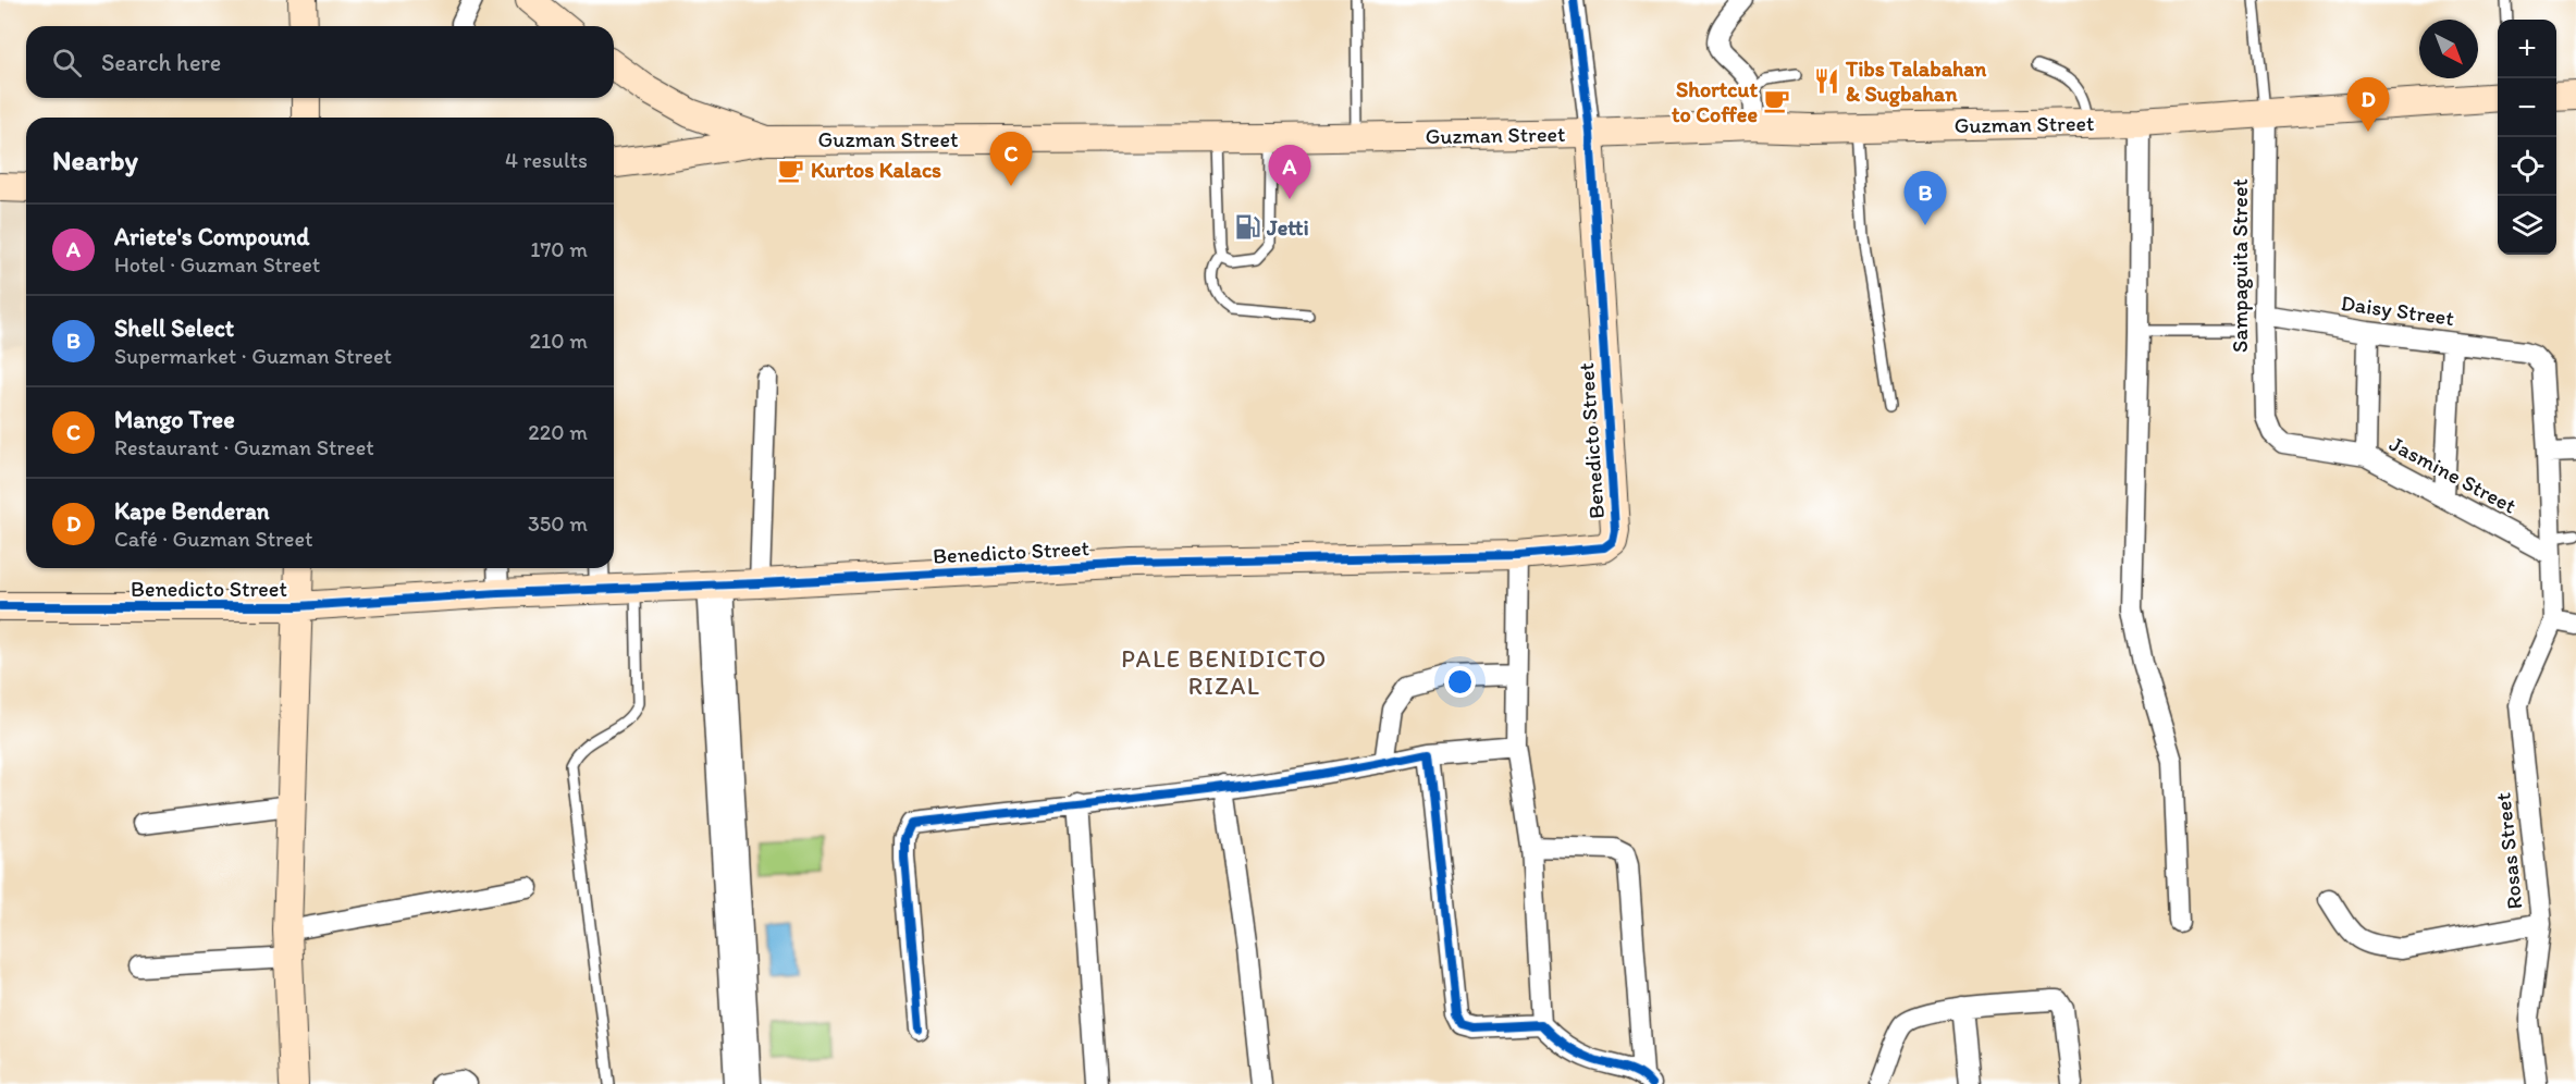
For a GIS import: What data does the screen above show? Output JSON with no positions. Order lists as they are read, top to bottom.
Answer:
{
  "streets": {
    "street": [
      "Guzman Street",
      "Sampaguita Street",
      "Daisy Street",
      "Benedicto Street",
      "Jasmine Street",
      "Rosas Street"
    ]
  },
  "crossings": [
    ["Guzman Street", "Sampaguita Street"],
    ["Guzman Street", "Benedicto Street"],
    ["Sampaguita Street", "Daisy Street"],
    ["Sampaguita Street", "Jasmine Street"]
  ],
  "districts": ["PALE BENIDICTO RIZAL"],
  "places": {
    "restaurant": ["Tibs Talabahan & Sugbahan"],
    "cafe": ["Shortcut to Coffee", "Kurtos Kalacs"],
    "fuel station": ["Jetti"]
  },
  "north": "bottom right",
  "page": {
    "map_buttons": ["+", "−"],
    "search": "Search here",
    "pins": [
      "D",
      "C",
      "A",
      "B"
    ],
    "heading": ["Nearby", "4 results"],
    "list": [
      {
        "mark": "A",
        "name": "Ariete's Compound",
        "note": "Hotel · Guzman Street",
        "value": "170 m"
      },
      {
        "mark": "B",
        "name": "Shell Select",
        "note": "Supermarket · Guzman Street",
        "value": "210 m"
      },
      {
        "mark": "C",
        "name": "Mango Tree",
        "note": "Restaurant · Guzman Street",
        "value": "220 m"
      },
      {
        "mark": "D",
        "name": "Kape Benderan",
        "note": "Café · Guzman Street",
        "value": "350 m"
      }
    ]
  }
}
